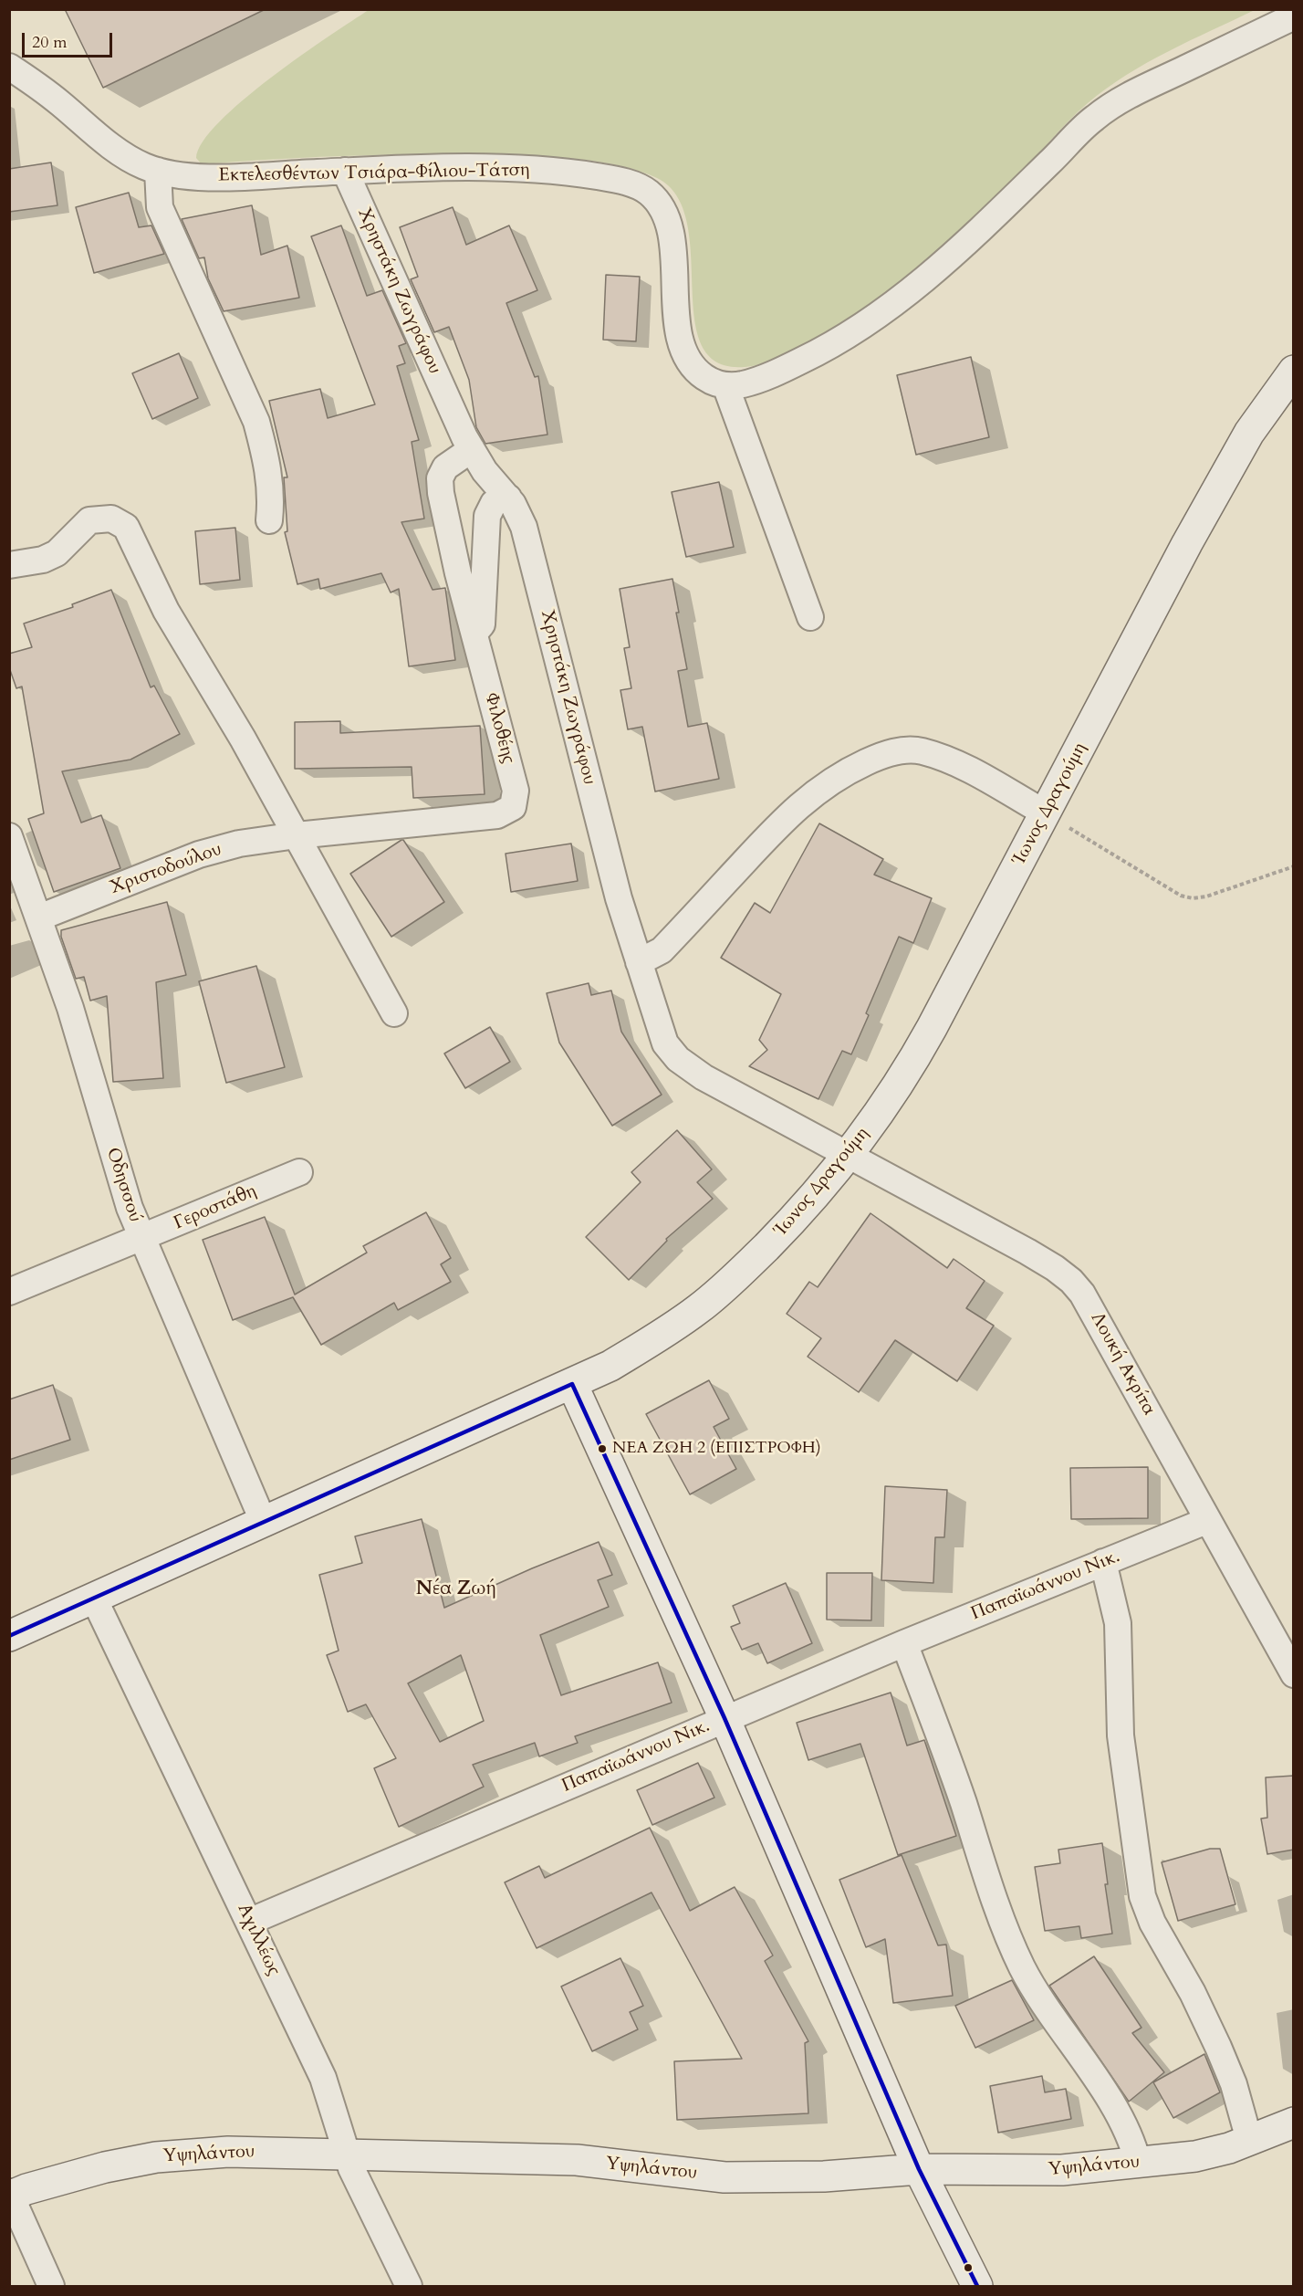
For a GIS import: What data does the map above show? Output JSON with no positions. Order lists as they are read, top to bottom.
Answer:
{
  "streets": {
    "street": [
      "Εκτελεσθέντων Τσιάρα-Φίλιου-Τάτση",
      "Χρηστάκη Ζωγράφου",
      "Φιλοθέης",
      "Ίωνος Δραγούμη",
      "Χριστοδούλου",
      "Οδησσού",
      "Γεροστάθη",
      "Λουκή Ακρίτα",
      "Παπαϊωάννου Νικ.",
      "Αχιλλέως",
      "Υψηλάντου"
    ]
  },
  "crossings": [
    ["Εκτελεσθέντων Τσιάρα-Φίλιου-Τάτση", "Χρηστάκη Ζωγράφου"],
    ["Χρηστάκη Ζωγράφου", "Φιλοθέης"],
    ["Χρηστάκη Ζωγράφου", "Ίωνος Δραγούμη"],
    ["Χρηστάκη Ζωγράφου", "Λουκή Ακρίτα"],
    ["Φιλοθέης", "Χριστοδούλου"],
    ["Ίωνος Δραγούμη", "Οδησσού"],
    ["Ίωνος Δραγούμη", "Λουκή Ακρίτα"],
    ["Ίωνος Δραγούμη", "Αχιλλέως"],
    ["Χριστοδούλου", "Οδησσού"],
    ["Οδησσού", "Γεροστάθη"],
    ["Λουκή Ακρίτα", "Παπαϊωάννου Νικ."],
    ["Παπαϊωάννου Νικ.", "Αχιλλέως"],
    ["Αχιλλέως", "Υψηλάντου"]
  ],
  "districts": ["Νέα Ζωή"],
  "places": ["ΝΕΑ ΖΩΗ 2 (ΕΠΙΣΤΡΟΦΗ)"],
  "scale_bar": "20 m"
}
